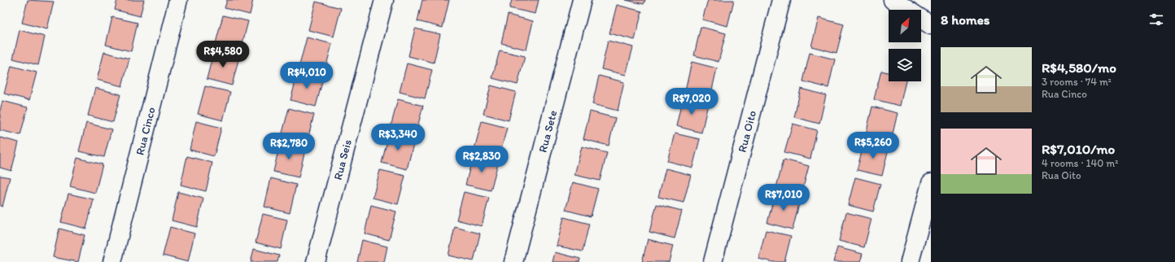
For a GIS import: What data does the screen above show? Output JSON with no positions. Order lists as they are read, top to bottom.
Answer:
{
  "streets": {
    "street": [
      "Rua Cinco",
      "Rua Sete",
      "Rua Oito",
      "Rua Seis"
    ]
  },
  "north": "top right",
  "page": {
    "heading": "8 homes",
    "list": [
      {
        "name": "R$4,580/mo",
        "note": "3 rooms · 74 m² · Rua Cinco"
      },
      {
        "name": "R$7,010/mo",
        "note": "4 rooms · 140 m² · Rua Oito"
      }
    ],
    "price": [
      "R$4,580",
      "R$4,010",
      "R$7,020",
      "R$3,340",
      "R$5,260",
      "R$2,780",
      "R$2,830",
      "R$7,010"
    ]
  }
}
